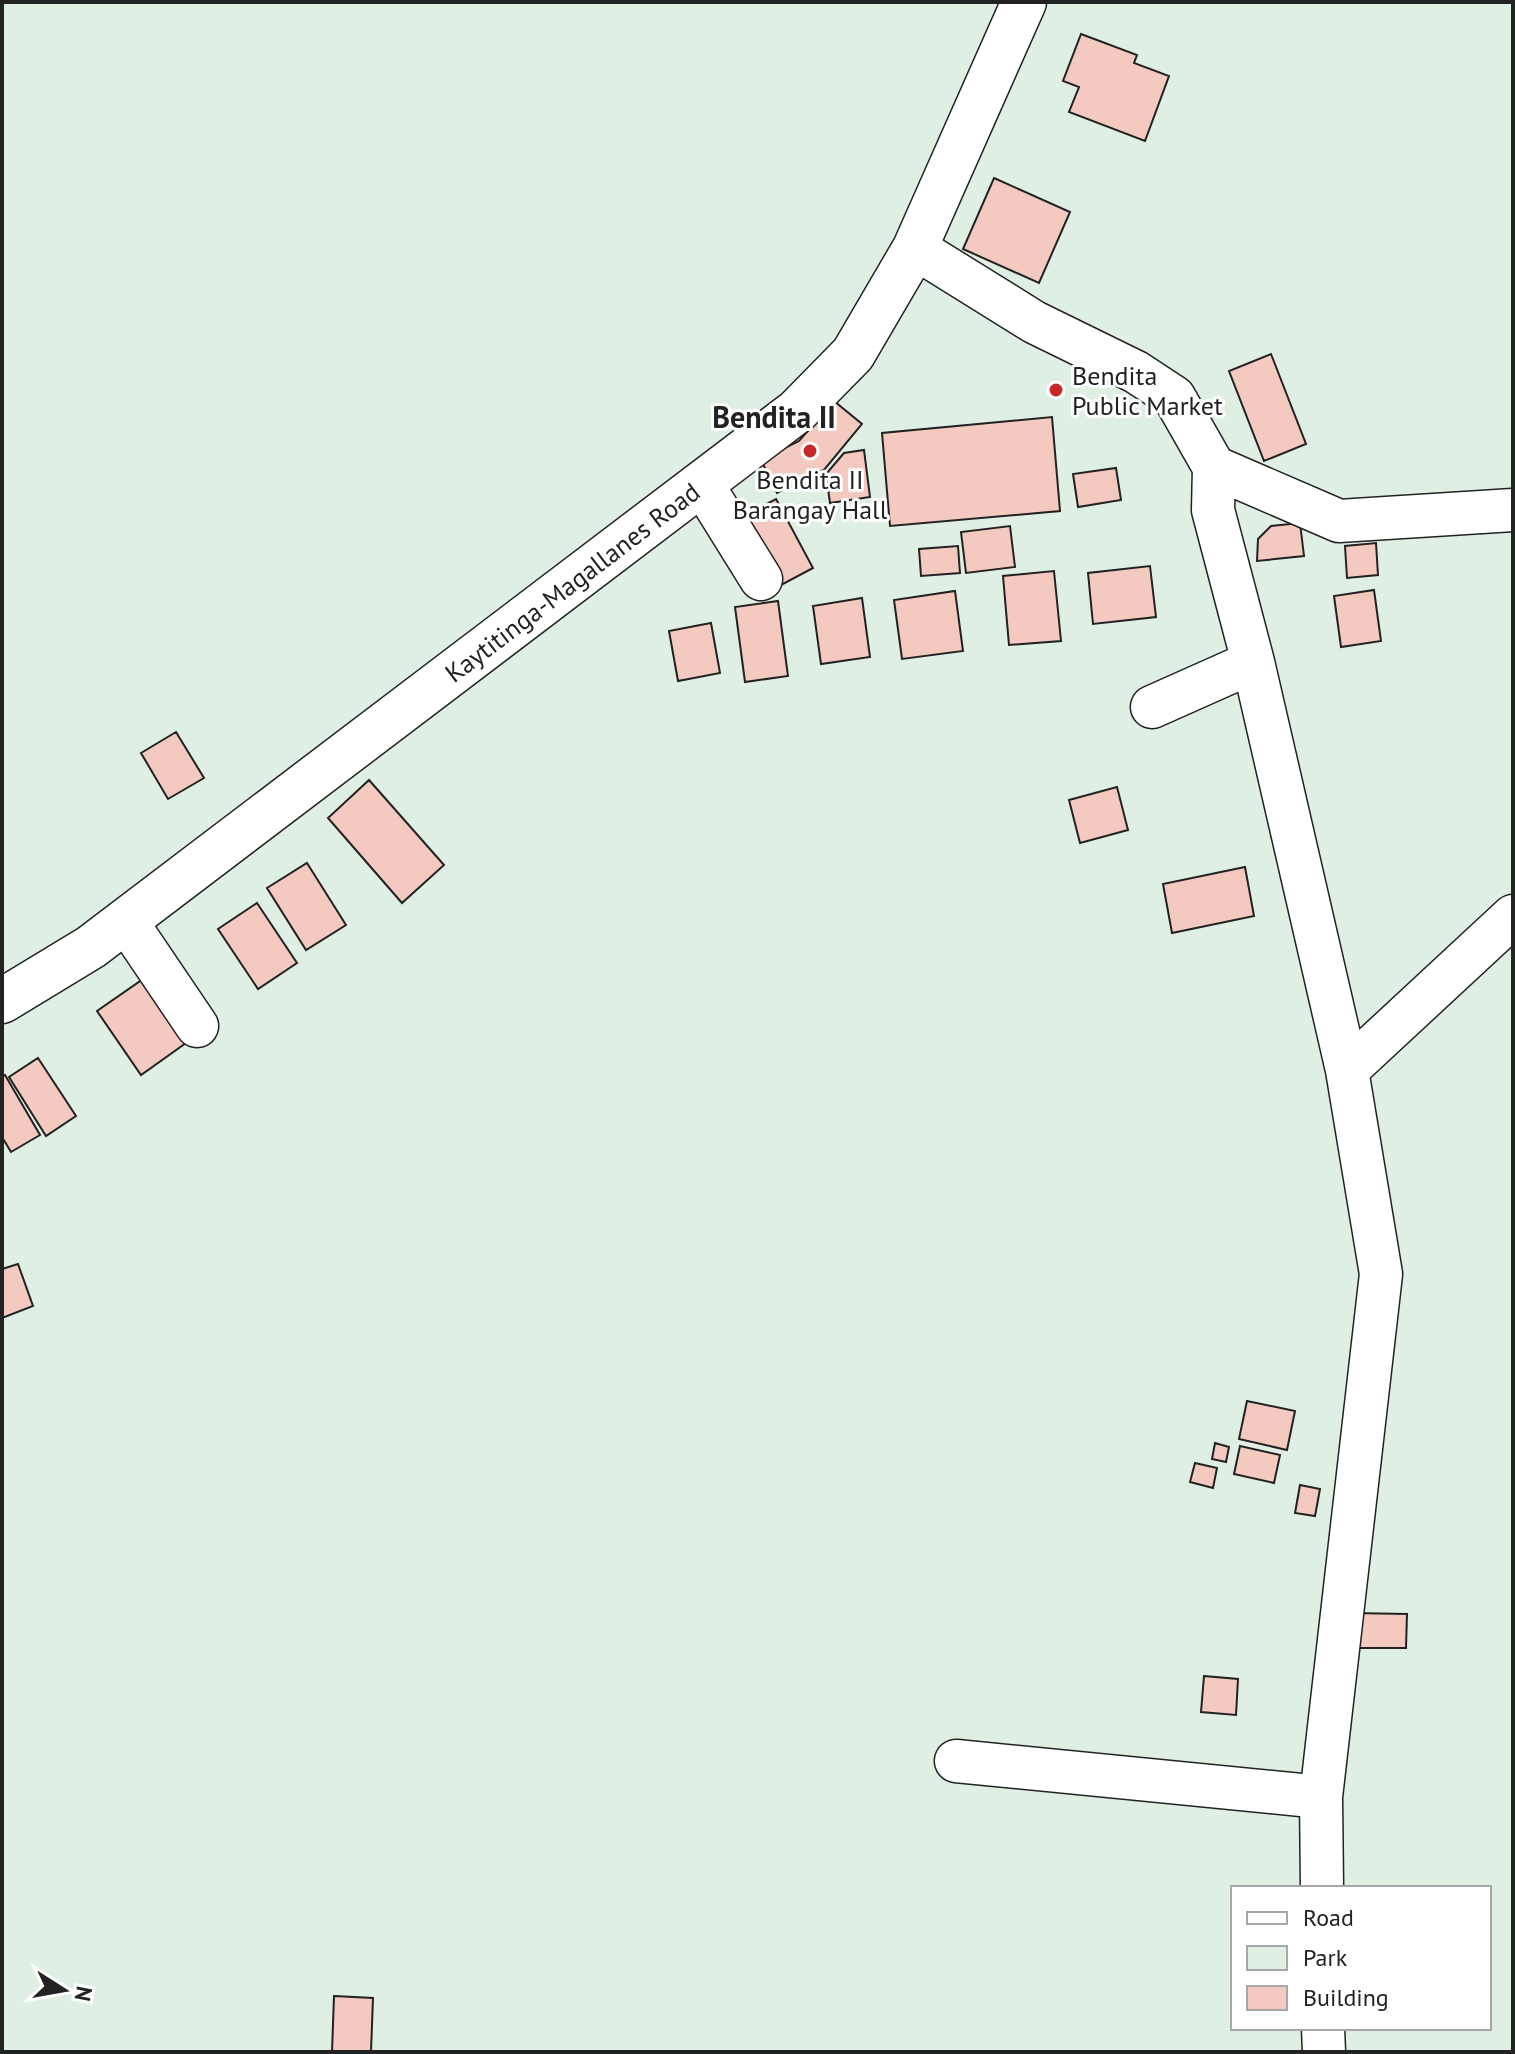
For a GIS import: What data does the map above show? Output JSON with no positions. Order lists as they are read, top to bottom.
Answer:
{
  "streets": {
    "main road": ["Kaytitinga-Magallanes Road"]
  },
  "districts": ["Bendita II"],
  "places": ["Bendita Public Market", "Bendita II Barangay Hall"],
  "legend": ["Road", "Park", "Building"],
  "north": "right"
}
